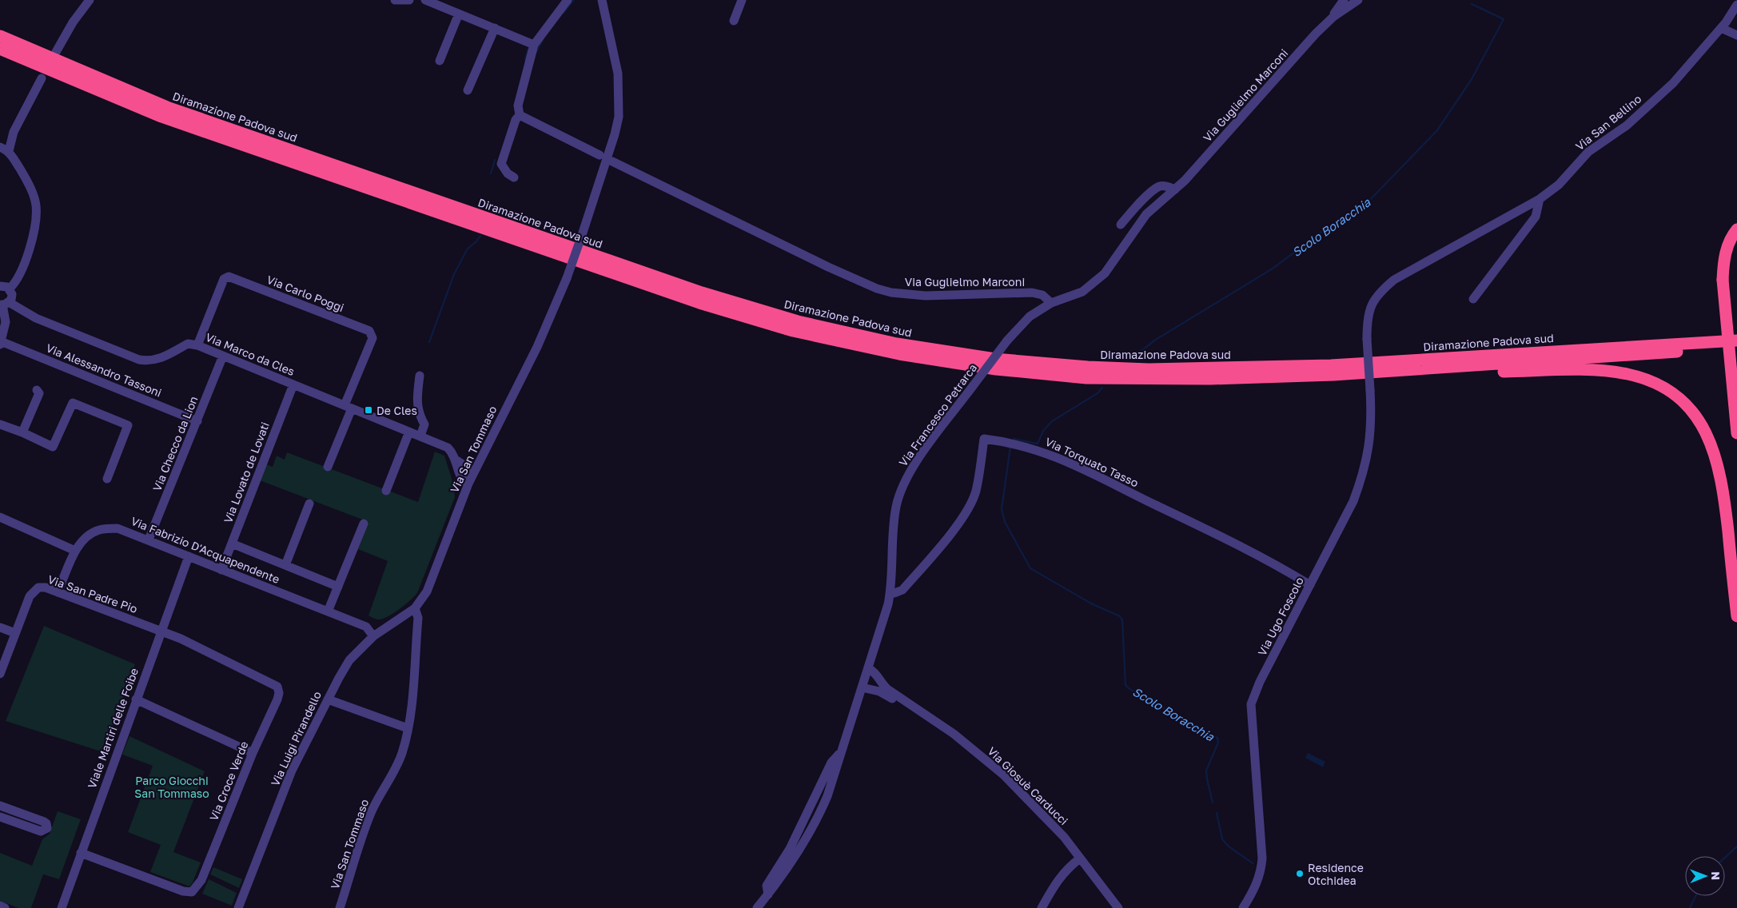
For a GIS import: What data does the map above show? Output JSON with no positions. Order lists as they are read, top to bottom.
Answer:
{
  "streets": {
    "highway": ["Diramazione Padova sud"],
    "street": [
      "Via Guglielmo Marconi",
      "Via San Bellino",
      "Via Carlo Poggi",
      "Via Marco da Cles",
      "Via Alessandro Tassoni",
      "Via Francesco Petrarca",
      "Via Checco da Lion",
      "Via San Tommaso",
      "Via Torquato Tasso",
      "Via Lovato de Lovati",
      "Via Fabrizio D'Acquapendente",
      "Via San Padre Pio",
      "Via Ugo Foscolo",
      "Viale Martiri delle Foibe",
      "Via Luigi Pirandello",
      "Via Croce Verde",
      "Via Giosuè Carducci"
    ]
  },
  "crossings": [
    ["Via Guglielmo Marconi", "Via Francesco Petrarca"],
    ["Via San Bellino", "Via Ugo Foscolo"],
    ["Via Carlo Poggi", "Via Marco da Cles"],
    ["Via Marco da Cles", "Via Checco da Lion"],
    ["Via Marco da Cles", "Via San Tommaso"],
    ["Via Marco da Cles", "Via Lovato de Lovati"],
    ["Via Alessandro Tassoni", "Via Checco da Lion"],
    ["Via Francesco Petrarca", "Via Torquato Tasso"],
    ["Via Francesco Petrarca", "Via Giosuè Carducci"],
    ["Via Checco da Lion", "Via Fabrizio D'Acquapendente"],
    ["Via San Tommaso", "Via Luigi Pirandello"],
    ["Via Torquato Tasso", "Via Ugo Foscolo"],
    ["Via Lovato de Lovati", "Via Fabrizio D'Acquapendente"],
    ["Via Fabrizio D'Acquapendente", "Via San Padre Pio"],
    ["Via Fabrizio D'Acquapendente", "Viale Martiri delle Foibe"],
    ["Via Fabrizio D'Acquapendente", "Via Luigi Pirandello"],
    ["Via San Padre Pio", "Viale Martiri delle Foibe"],
    ["Via San Padre Pio", "Via Croce Verde"],
    ["Viale Martiri delle Foibe", "Via Croce Verde"]
  ],
  "water": ["Scolo Boracchia"],
  "parks": ["Parco Giocchi San Tommaso"],
  "places": {
    "transit": ["De Cles"],
    "other": ["Residence Otchidea"]
  },
  "north": "right"
}
